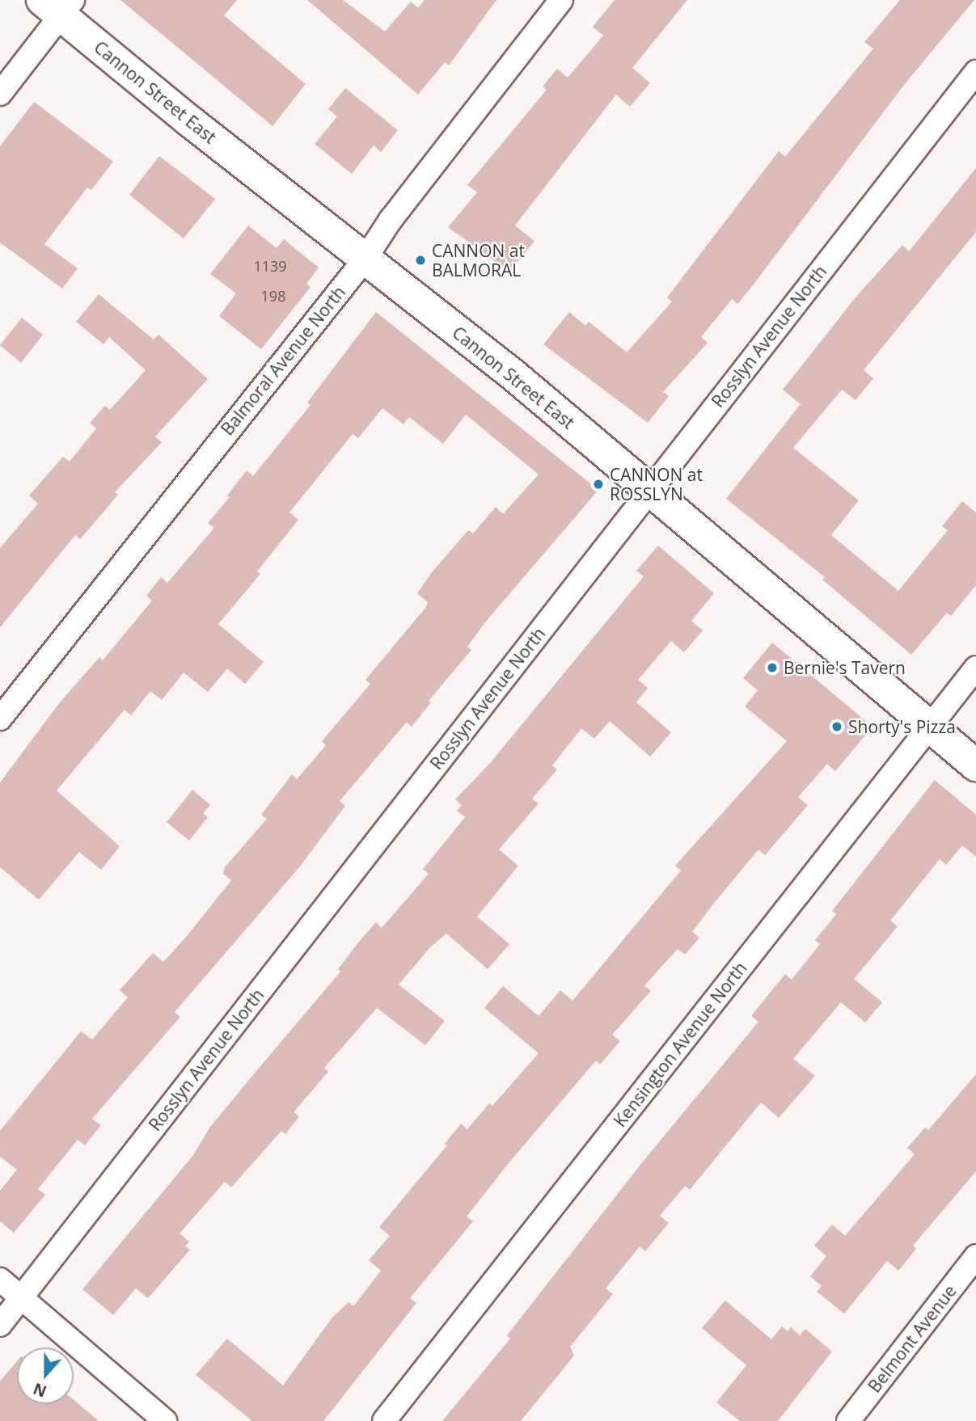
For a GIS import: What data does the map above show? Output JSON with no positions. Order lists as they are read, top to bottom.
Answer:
{
  "streets": {
    "main road": ["Cannon Street East"],
    "street": [
      "Rosslyn Avenue North",
      "Balmoral Avenue North",
      "Kensington Avenue North",
      "Belmont Avenue"
    ]
  },
  "crossings": [
    ["Cannon Street East", "Rosslyn Avenue North"],
    ["Cannon Street East", "Balmoral Avenue North"],
    ["Cannon Street East", "Kensington Avenue North"]
  ],
  "places": [
    "CANNON at BALMORAL",
    "CANNON at ROSSLYN",
    "Bernie's Tavern",
    "Shorty's Pizza"
  ],
  "house_numbers": ["1139", "198"],
  "north": "bottom"
}
